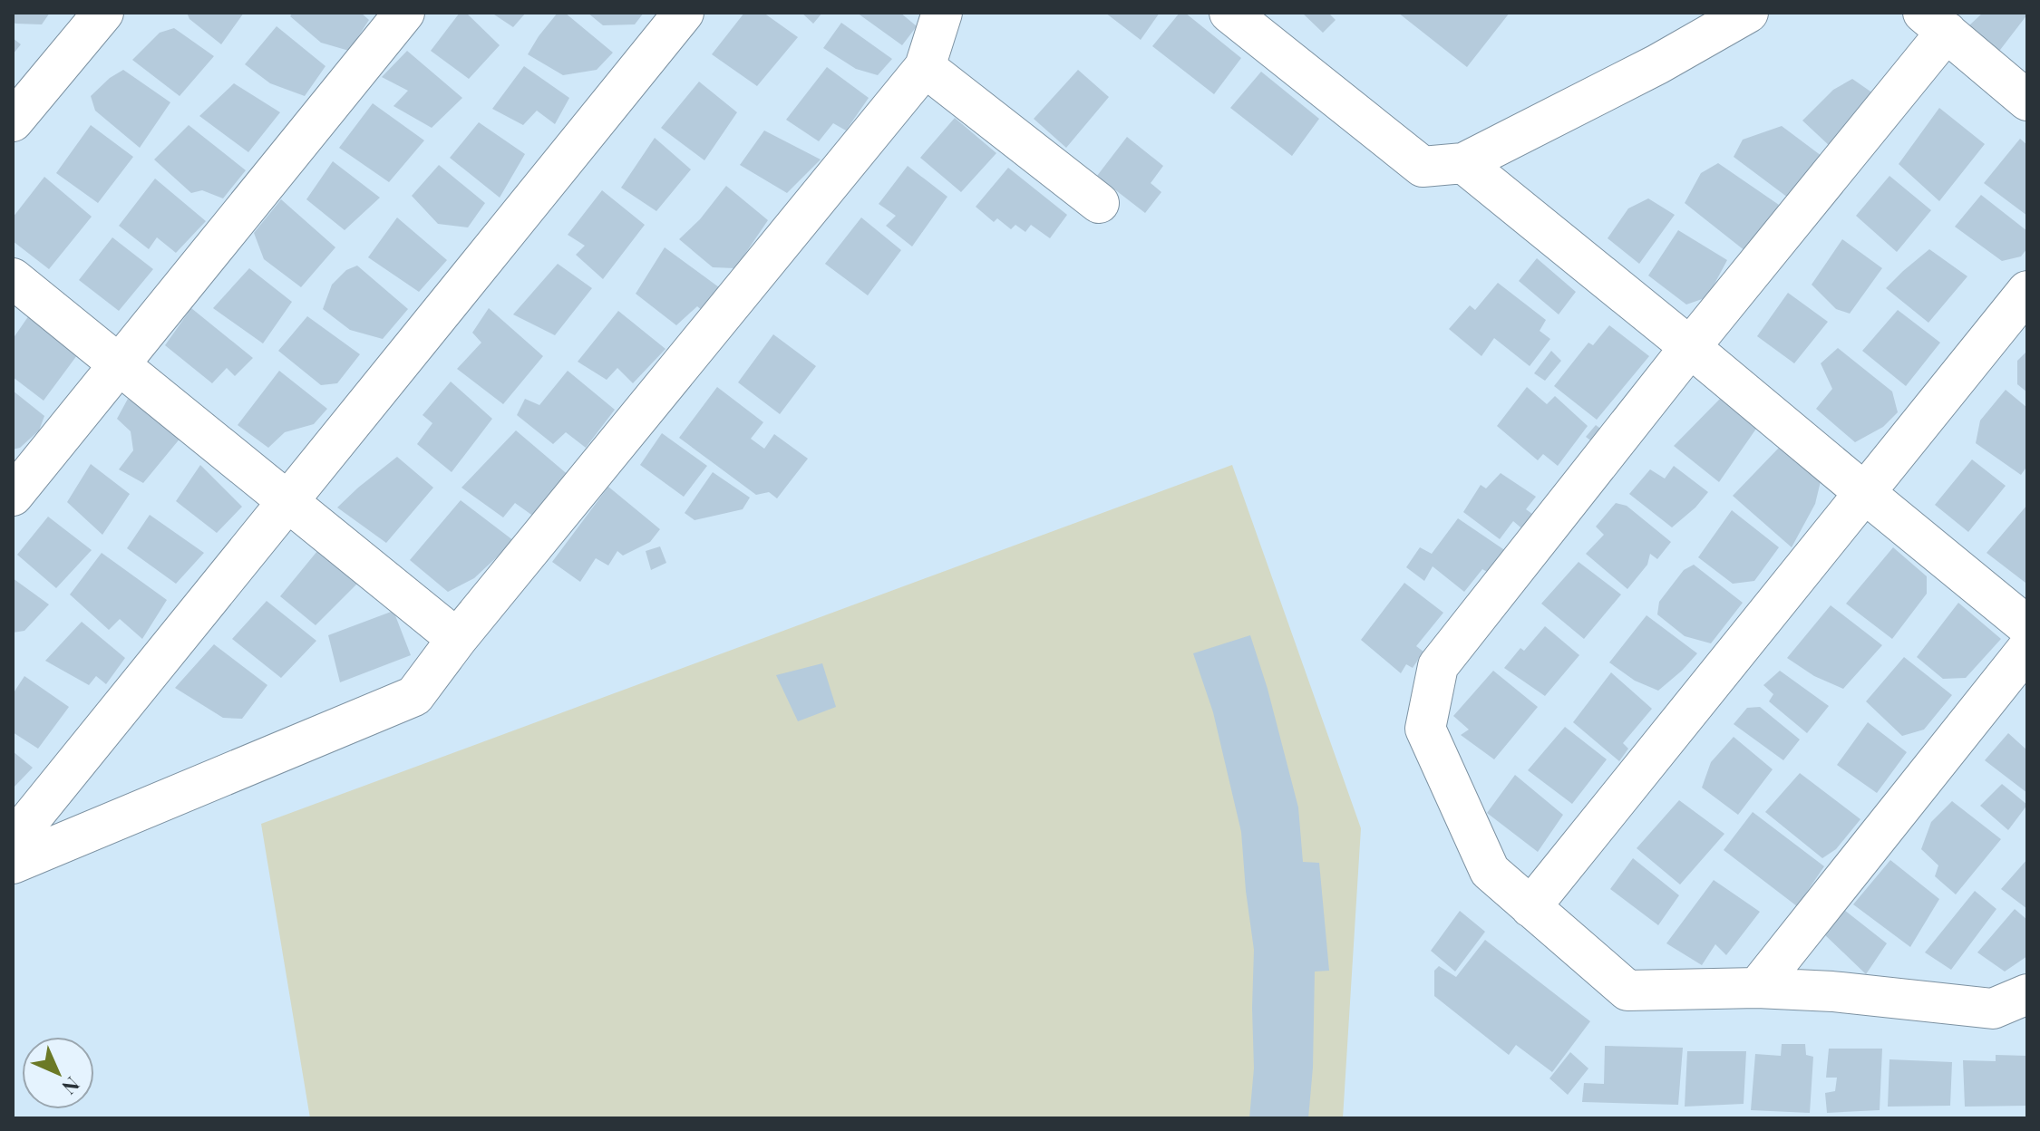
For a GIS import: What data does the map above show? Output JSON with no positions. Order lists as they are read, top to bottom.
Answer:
{
  "north": "bottom right"
}
